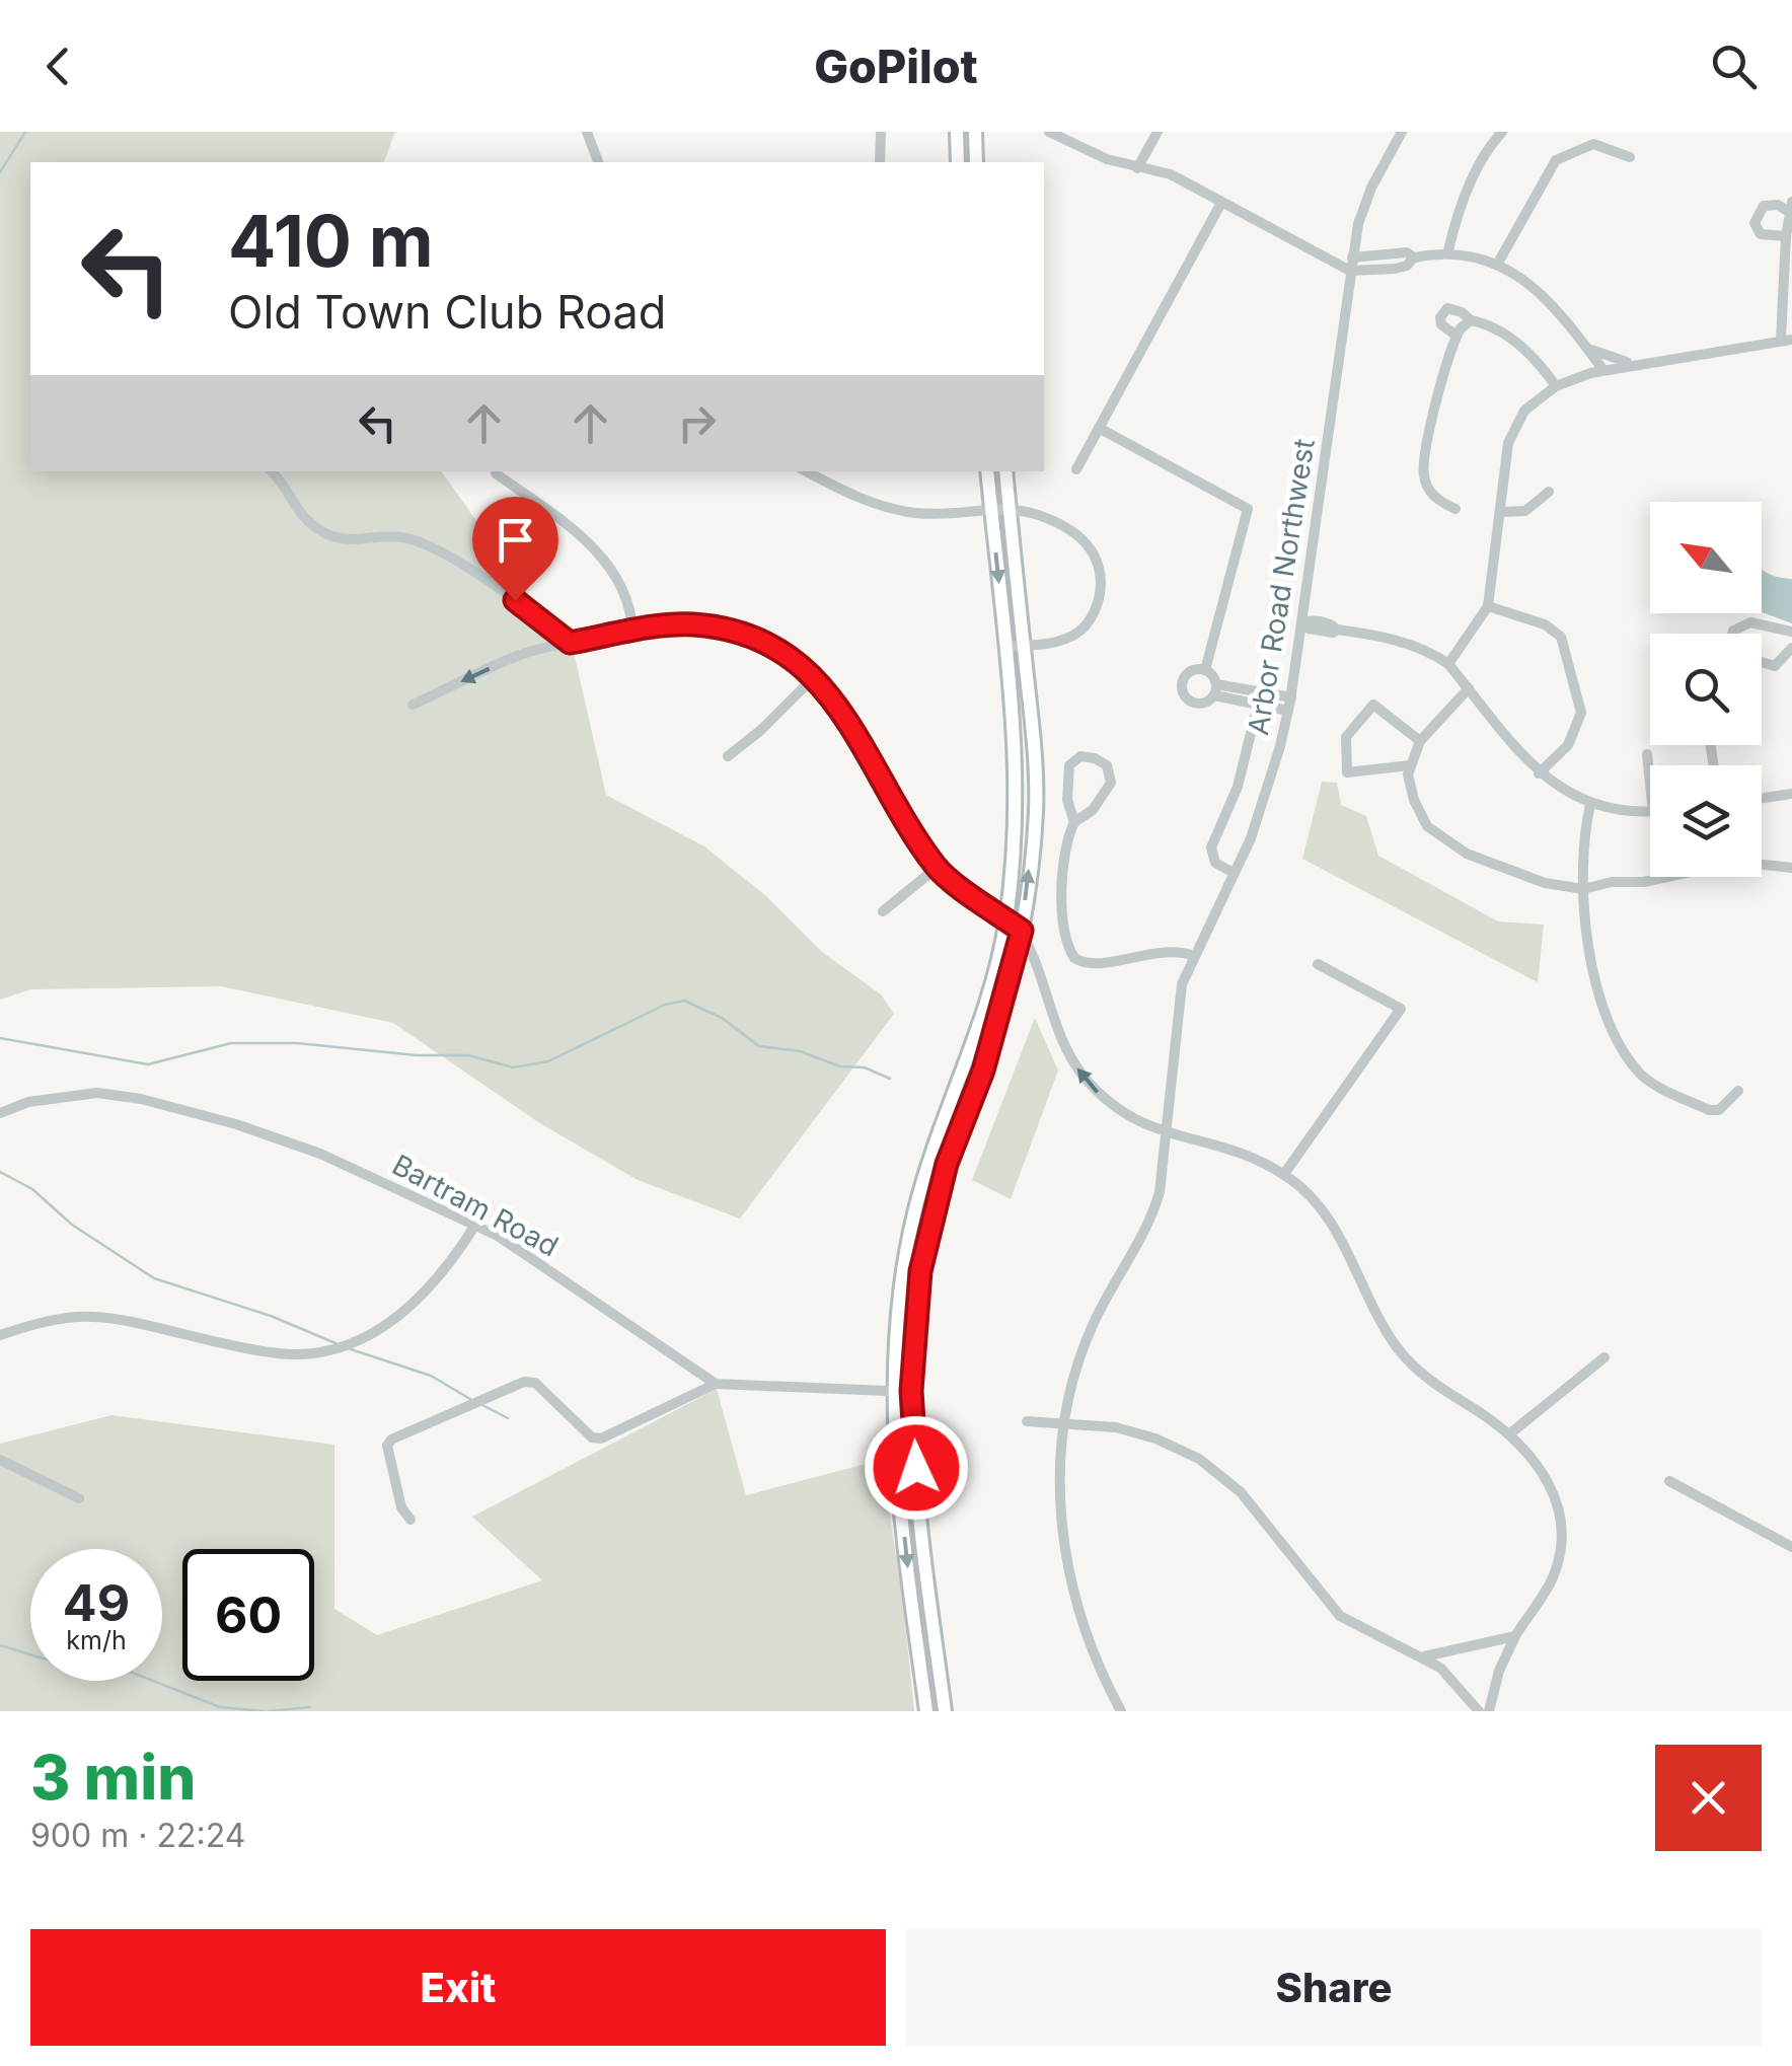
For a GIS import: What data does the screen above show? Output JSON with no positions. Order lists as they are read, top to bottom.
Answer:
{
  "streets": {
    "street": ["Arbor Road Northwest", "Bartram Road"]
  },
  "north": "top left",
  "page": {
    "header": "GoPilot",
    "turn": ["410 m", "Old Town Club Road"],
    "speed": "49 km/h",
    "limit": "60",
    "heading": ["3 min", "900 m · 22:24"],
    "buttons": ["Exit", "Share"]
  }
}
